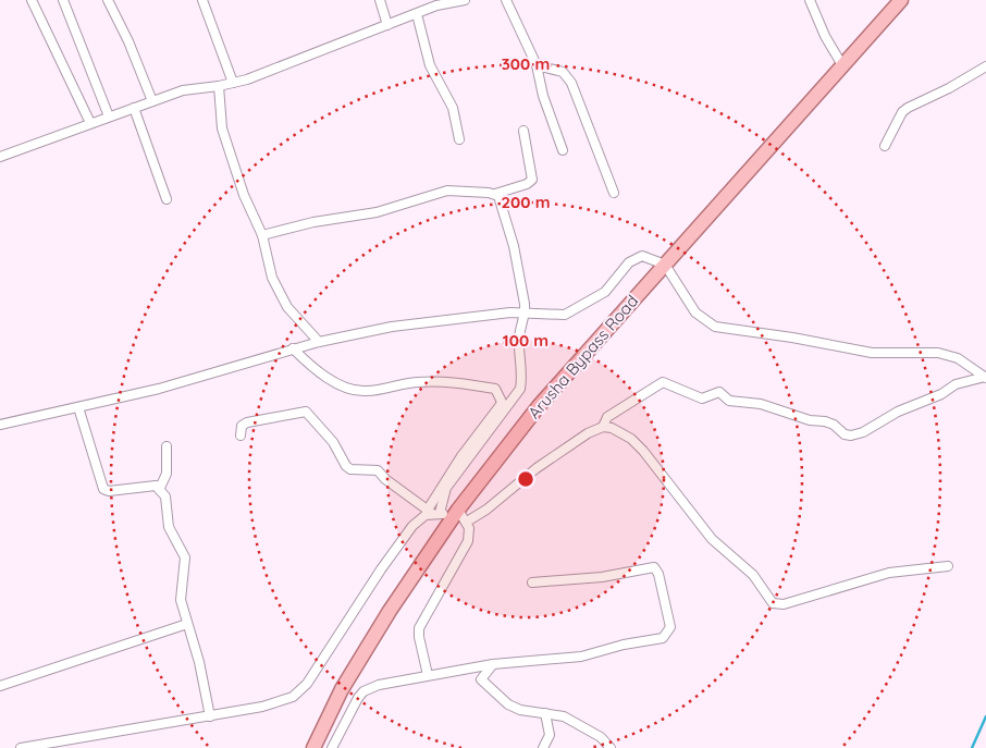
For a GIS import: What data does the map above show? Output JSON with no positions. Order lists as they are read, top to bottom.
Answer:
{
  "streets": {
    "main road": ["Arusha Bypass Road"]
  },
  "rings": ["300 m", "200 m", "100 m"]
}
